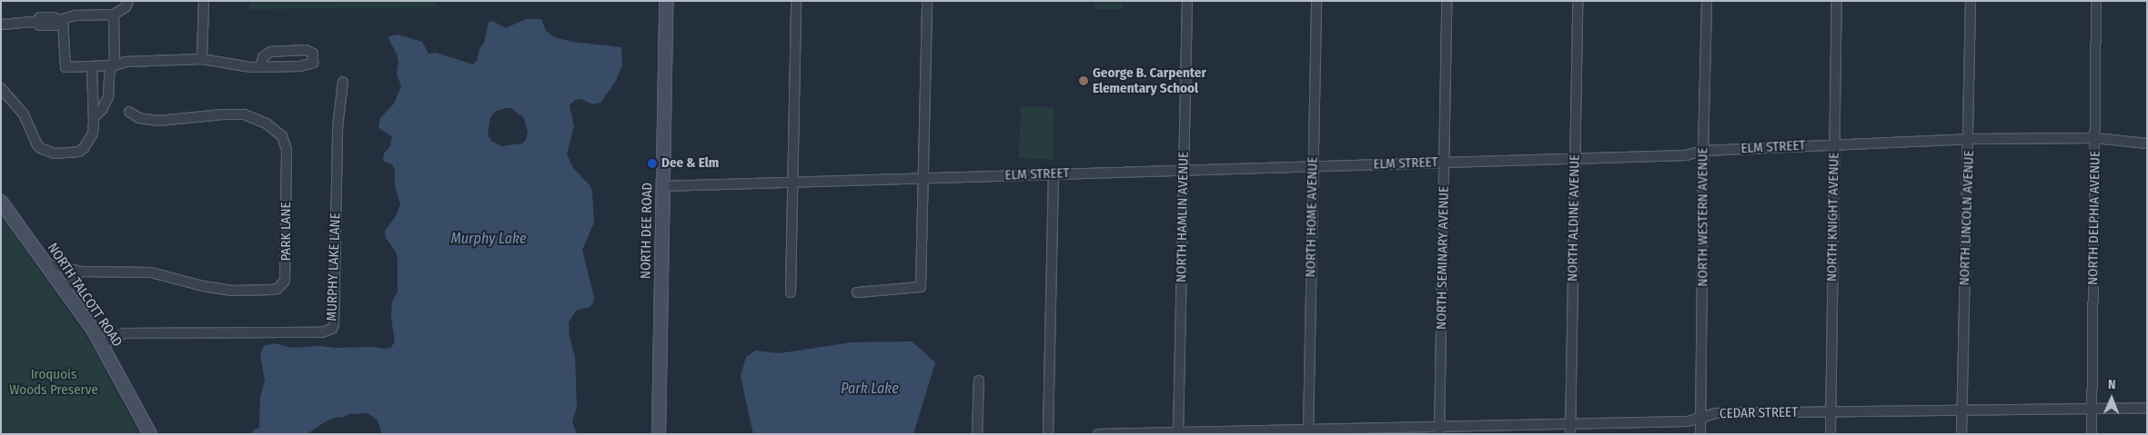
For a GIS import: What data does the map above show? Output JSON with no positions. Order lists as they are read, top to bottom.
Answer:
{
  "streets": {
    "main road": ["NORTH DEE ROAD", "NORTH TALCOTT ROAD"],
    "street": [
      "ELM STREET",
      "NORTH HAMLIN AVENUE",
      "NORTH HOME AVENUE",
      "NORTH WESTERN AVENUE",
      "NORTH KNIGHT AVENUE",
      "NORTH ALDINE AVENUE",
      "NORTH LINCOLN AVENUE",
      "NORTH DELPHIA AVENUE",
      "PARK LANE",
      "NORTH SEMINARY AVENUE",
      "MURPHY LAKE LANE",
      "CEDAR STREET"
    ]
  },
  "crossings": [
    ["ELM STREET", "NORTH HAMLIN AVENUE"],
    ["ELM STREET", "NORTH HOME AVENUE"],
    ["ELM STREET", "NORTH WESTERN AVENUE"],
    ["ELM STREET", "NORTH KNIGHT AVENUE"],
    ["ELM STREET", "NORTH ALDINE AVENUE"],
    ["ELM STREET", "NORTH LINCOLN AVENUE"],
    ["ELM STREET", "NORTH DELPHIA AVENUE"],
    ["ELM STREET", "NORTH DEE ROAD"],
    ["ELM STREET", "NORTH SEMINARY AVENUE"],
    ["NORTH HAMLIN AVENUE", "CEDAR STREET"],
    ["NORTH HOME AVENUE", "CEDAR STREET"],
    ["NORTH WESTERN AVENUE", "CEDAR STREET"],
    ["NORTH KNIGHT AVENUE", "CEDAR STREET"],
    ["NORTH ALDINE AVENUE", "CEDAR STREET"],
    ["NORTH LINCOLN AVENUE", "CEDAR STREET"],
    ["NORTH DELPHIA AVENUE", "CEDAR STREET"],
    ["PARK LANE", "NORTH TALCOTT ROAD"],
    ["NORTH SEMINARY AVENUE", "CEDAR STREET"],
    ["MURPHY LAKE LANE", "NORTH TALCOTT ROAD"]
  ],
  "water": ["Murphy Lake", "Park Lake"],
  "parks": ["Iroquois Woods Preserve"],
  "places": ["George B. Carpenter Elementary School", "Dee & Elm"],
  "north": "top"
}
